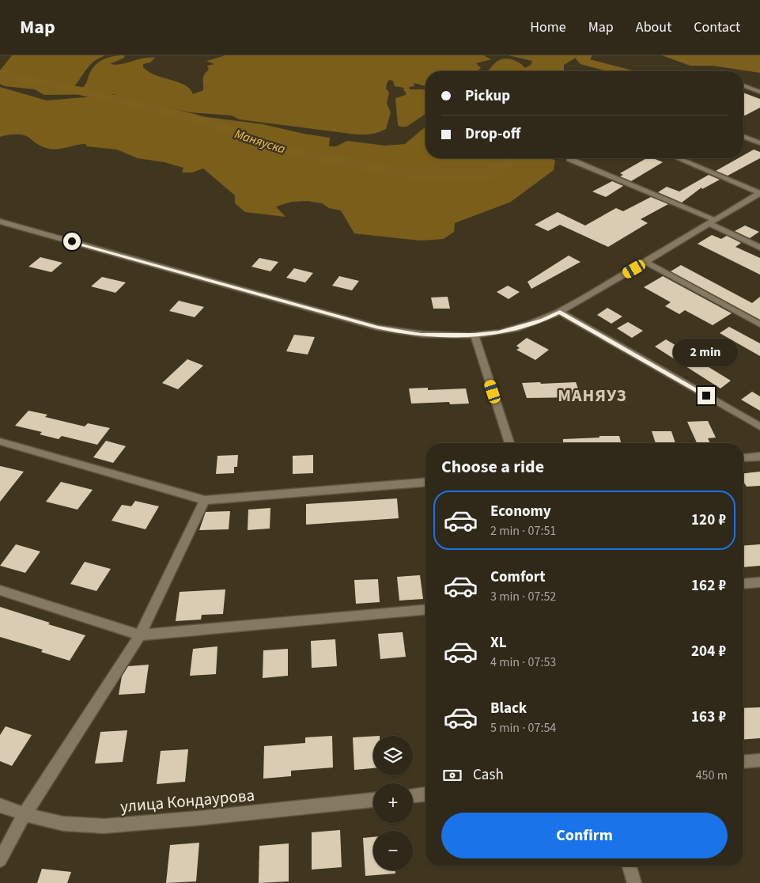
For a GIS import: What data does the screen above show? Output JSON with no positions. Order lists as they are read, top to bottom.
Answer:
{
  "streets": {
    "street": ["улица Кондаурова"]
  },
  "districts": ["МАНЯУЗ"],
  "water": ["Маняуска"],
  "page": {
    "header": "Map",
    "nav": [
      "Home",
      "Map",
      "About",
      "Contact"
    ],
    "banner": ["Pickup", "Drop-off"],
    "bubble": "2 min",
    "heading": "Choose a ride",
    "list": [
      {
        "name": "Economy",
        "note": "2 min · 07:51",
        "value": "120 ₽"
      },
      {
        "name": "Comfort",
        "note": "3 min · 07:52",
        "value": "162 ₽"
      },
      {
        "name": "XL",
        "note": "4 min · 07:53",
        "value": "204 ₽"
      },
      {
        "name": "Black",
        "note": "5 min · 07:54",
        "value": "163 ₽"
      }
    ],
    "map_buttons": ["+", "−"],
    "pay": ["Cash", "450 m"],
    "buttons": "Confirm"
  }
}
